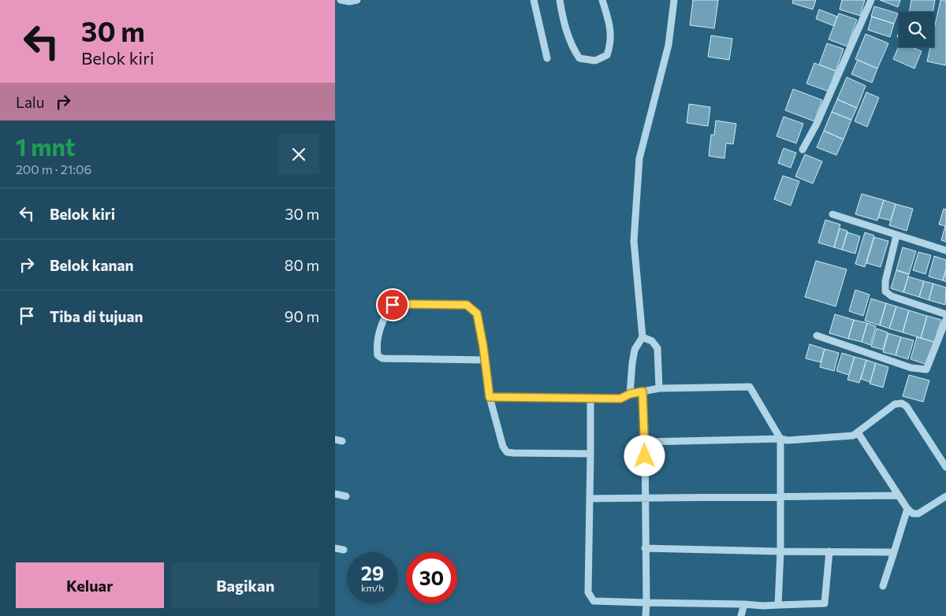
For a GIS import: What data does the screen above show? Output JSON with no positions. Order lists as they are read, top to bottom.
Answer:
{
  "page": {
    "turn": ["30 m", "Belok kiri"],
    "then": "Lalu",
    "heading": ["1 mnt", "200 m · 21:06"],
    "list": [
      {
        "name": "Belok kiri",
        "value": "30 m"
      },
      {
        "name": "Belok kanan",
        "value": "80 m"
      },
      {
        "name": "Tiba di tujuan",
        "value": "90 m"
      }
    ],
    "speed": "29 km/h",
    "limit": "30",
    "buttons": ["Keluar", "Bagikan"]
  }
}
